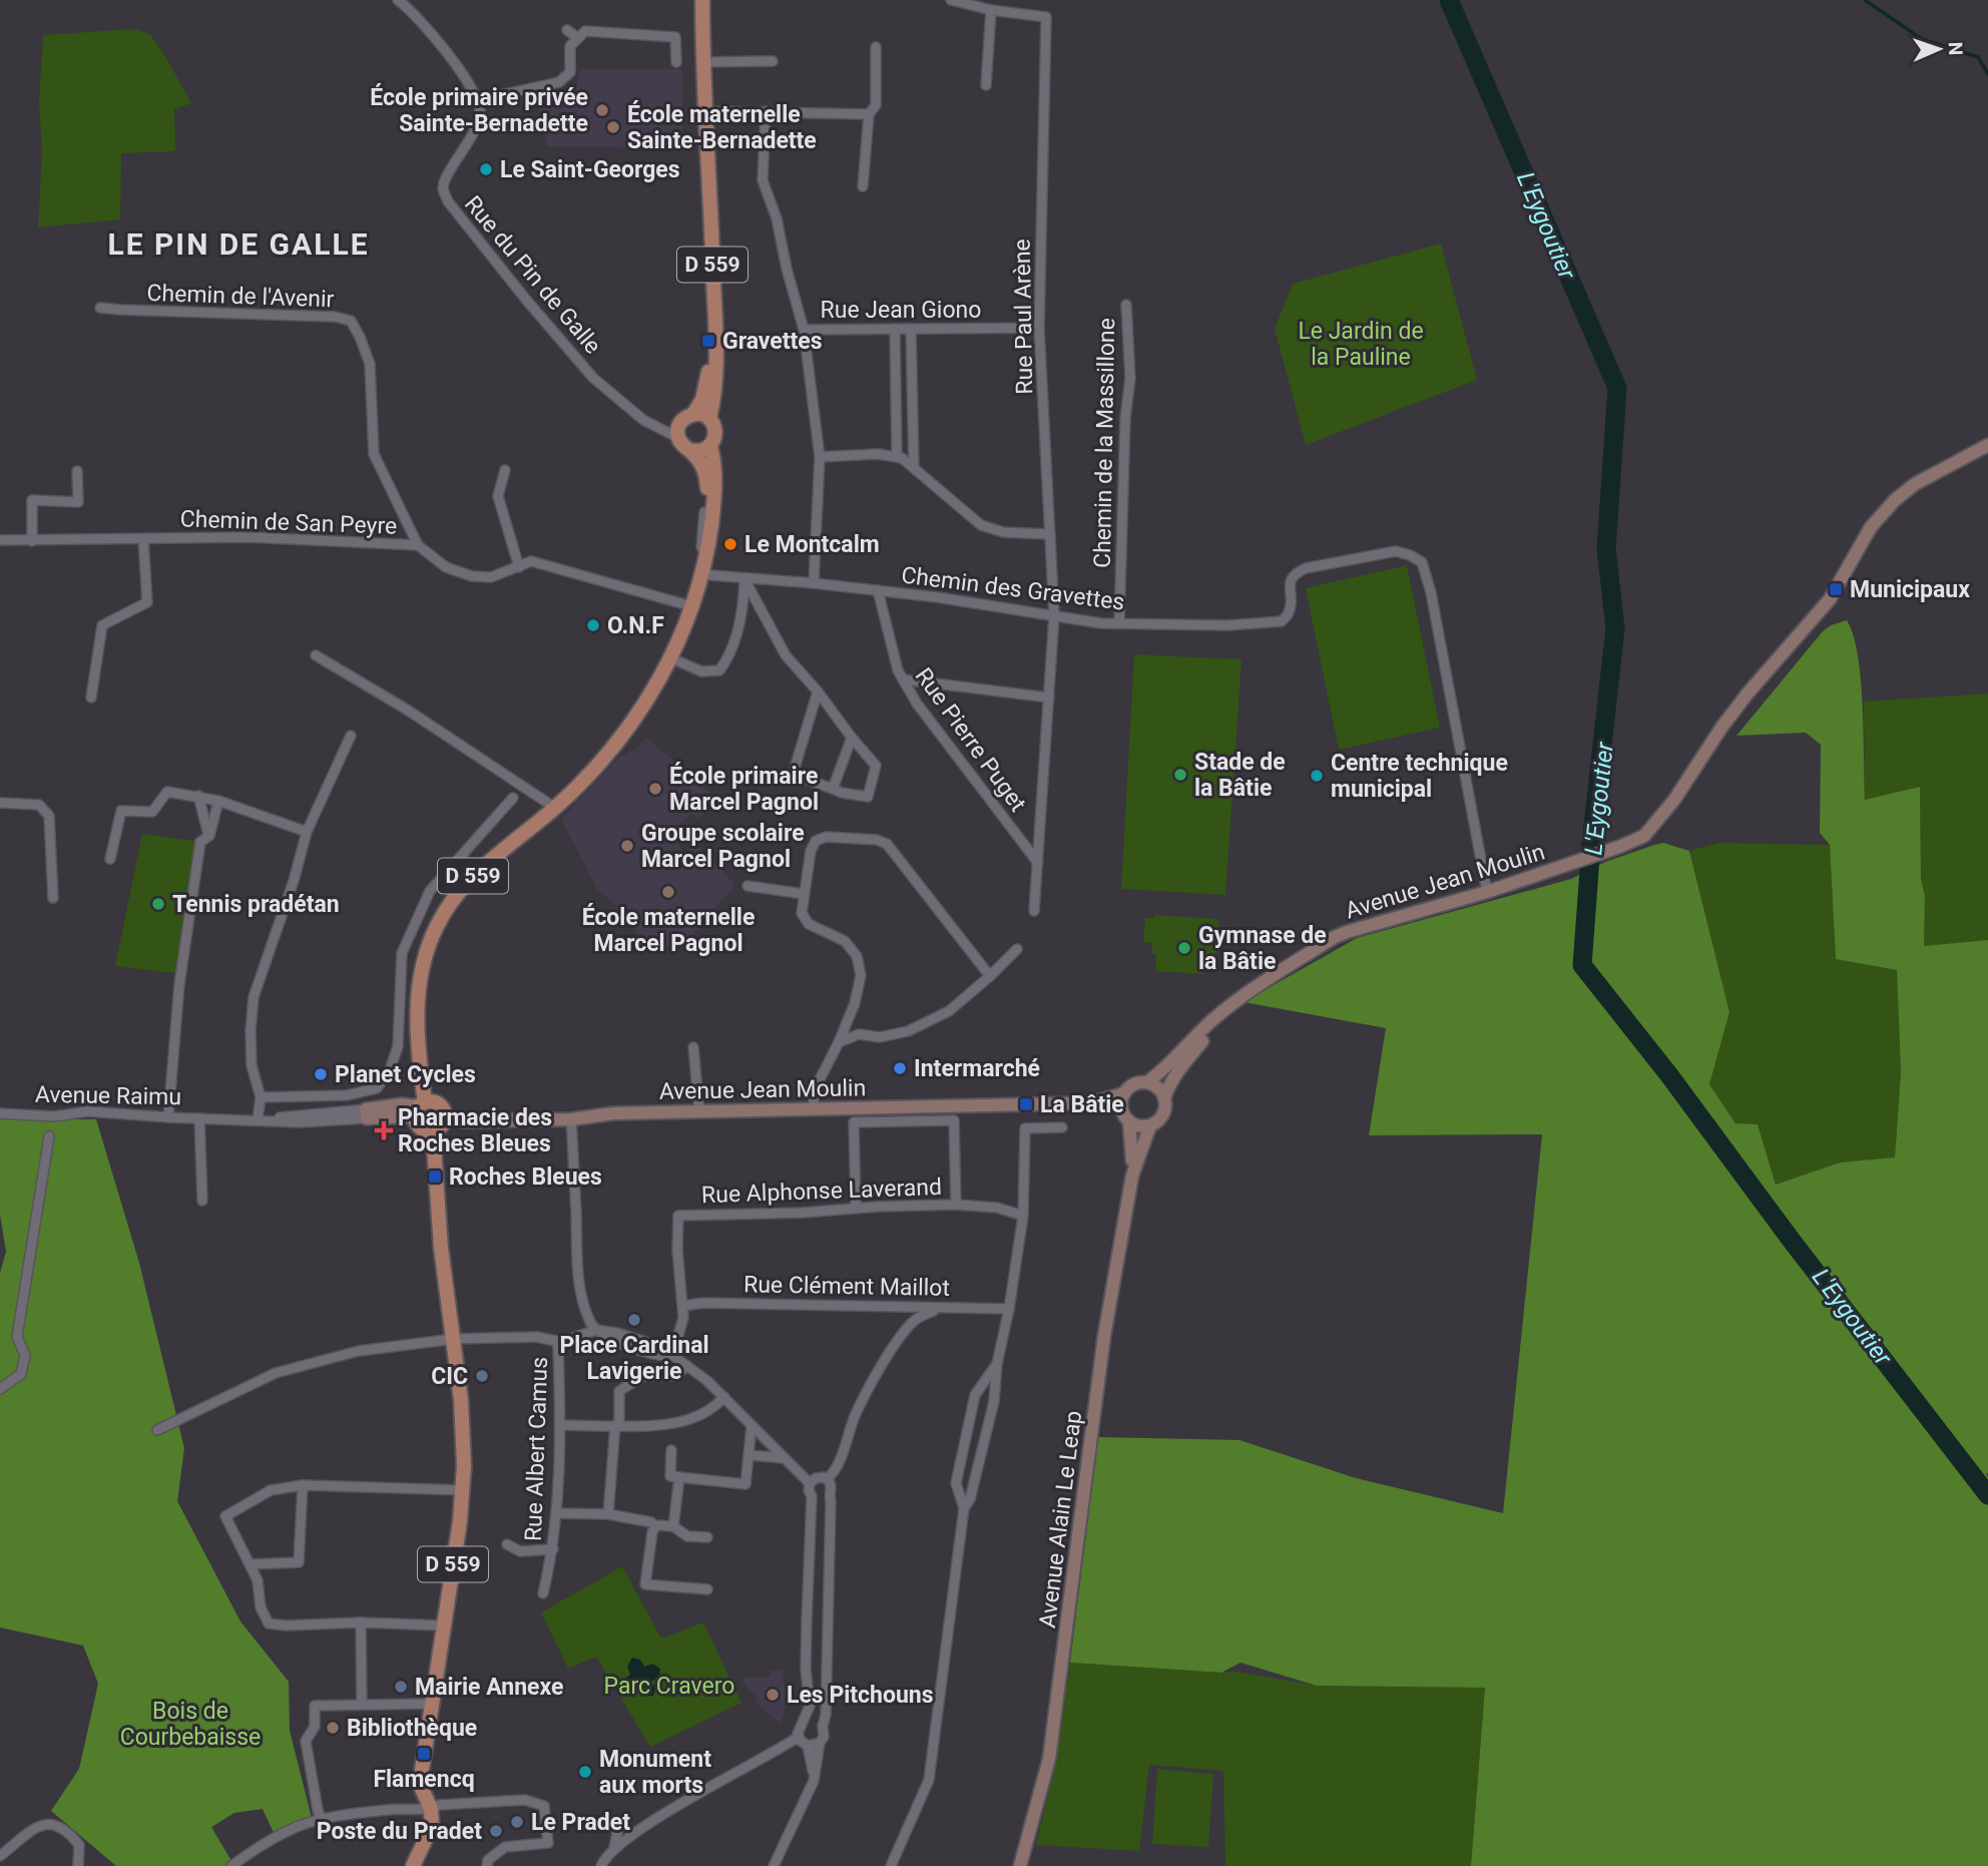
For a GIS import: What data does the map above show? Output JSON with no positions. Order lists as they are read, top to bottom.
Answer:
{
  "streets": {
    "main road": ["D 559"],
    "street": [
      "Rue du Pin de Galle",
      "Chemin de l'Avenir",
      "Rue Jean Giono",
      "Rue Paul Arène",
      "Chemin de la Massillone",
      "Chemin de San Peyre",
      "Chemin des Gravettes",
      "Rue Pierre Puget",
      "Avenue Jean Moulin",
      "Avenue Raimu",
      "Rue Alphonse Laverand",
      "Rue Clément Maillot",
      "Rue Albert Camus",
      "Avenue Alain Le Leap"
    ]
  },
  "crossings": [
    ["D 559", "Rue du Pin de Galle"],
    ["D 559", "Chemin de San Peyre"],
    ["D 559", "Chemin des Gravettes"],
    ["D 559", "Avenue Jean Moulin"],
    ["D 559", "Avenue Raimu"],
    ["Chemin de l'Avenir", "Chemin de San Peyre"],
    ["Rue Jean Giono", "Rue Paul Arène"],
    ["Rue Paul Arène", "Chemin des Gravettes"],
    ["Rue Paul Arène", "Rue Pierre Puget"],
    ["Chemin de la Massillone", "Chemin des Gravettes"],
    ["Chemin des Gravettes", "Rue Pierre Puget"],
    ["Chemin des Gravettes", "Avenue Jean Moulin"],
    ["Avenue Jean Moulin", "Avenue Raimu"],
    ["Avenue Jean Moulin", "Avenue Alain Le Leap"],
    ["Rue Alphonse Laverand", "Rue Clément Maillot"]
  ],
  "districts": ["LE PIN DE GALLE"],
  "water": ["L'Eygoutier"],
  "parks": ["Le Jardin de la Pauline", "Parc Cravero", "Bois de Courbebaisse"],
  "places": {
    "other": [
      "École primaire privée Sainte-Bernadette",
      "École maternelle Sainte-Bernadette",
      "Le Saint-Georges",
      "Le Montcalm",
      "O.N.F",
      "Stade de la Bâtie",
      "Centre technique municipal",
      "École primaire Marcel Pagnol",
      "Groupe scolaire Marcel Pagnol",
      "École maternelle Marcel Pagnol",
      "Tennis pradétan",
      "Gymnase de la Bâtie",
      "Intermarché",
      "Planet Cycles",
      "Place Cardinal Lavigerie",
      "CIC",
      "Mairie Annexe",
      "Les Pitchouns",
      "Bibliothèque",
      "Monument aux morts",
      "Le Pradet",
      "Poste du Pradet"
    ],
    "transit": [
      "Gravettes",
      "Municipaux",
      "La Bâtie",
      "Roches Bleues",
      "Flamencq"
    ],
    "health": ["Pharmacie des Roches Bleues"]
  },
  "north": "right"
}
